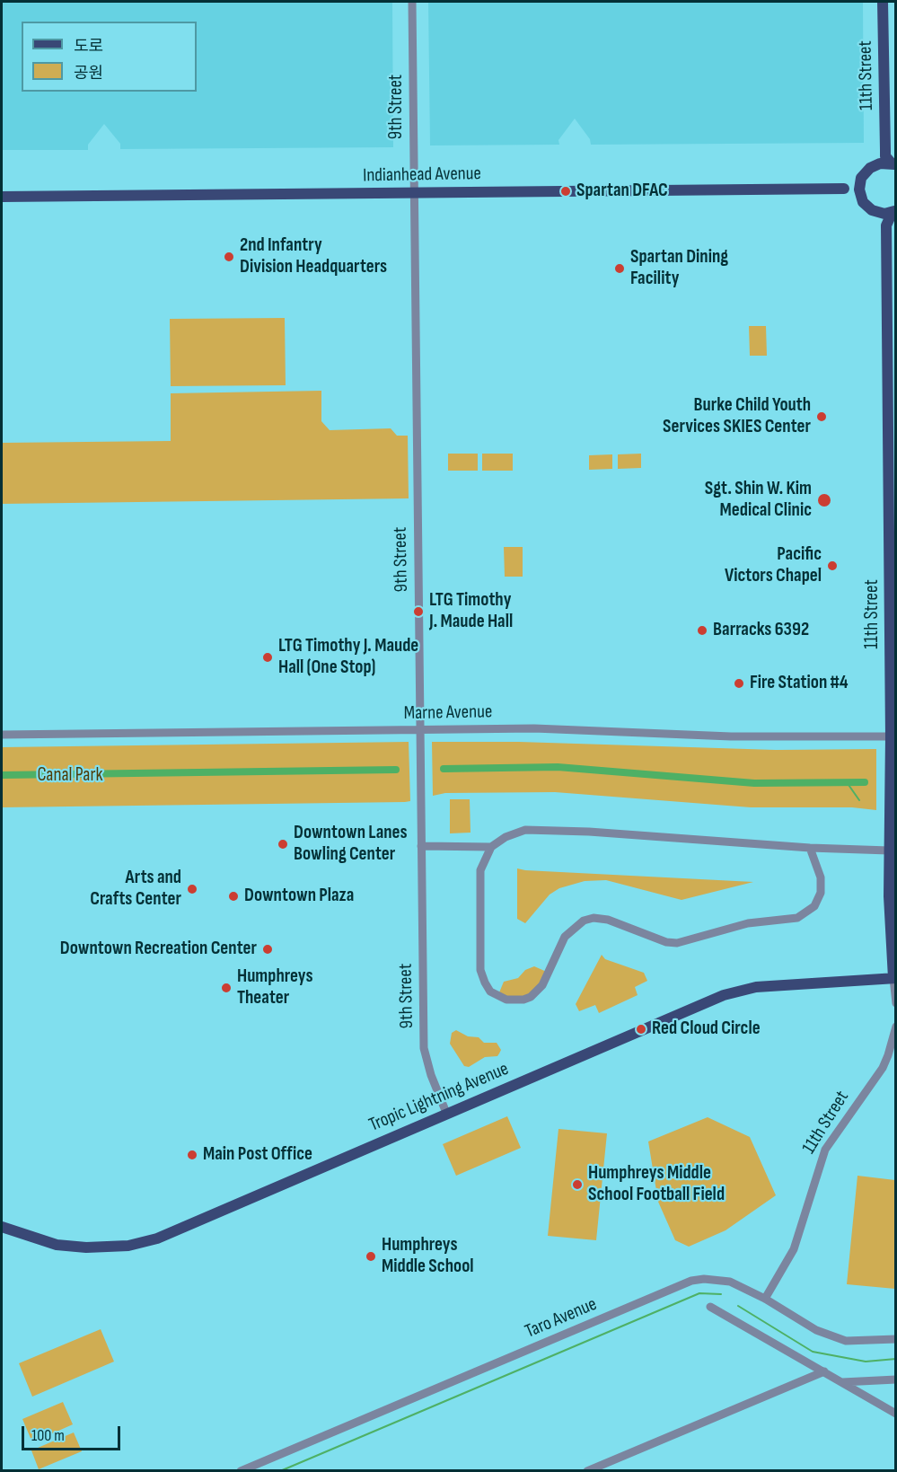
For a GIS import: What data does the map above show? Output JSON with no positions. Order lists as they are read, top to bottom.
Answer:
{
  "streets": {
    "main road": ["11th Street", "Indianhead Avenue", "Tropic Lightning Avenue"],
    "street": ["9th Street", "Marne Avenue", "Taro Avenue"]
  },
  "crossings": [
    ["11th Street", "Marne Avenue"],
    ["11th Street", "Tropic Lightning Avenue"],
    ["11th Street", "Taro Avenue"],
    ["9th Street", "Indianhead Avenue"],
    ["9th Street", "Marne Avenue"],
    ["9th Street", "Tropic Lightning Avenue"]
  ],
  "parks": ["Canal Park"],
  "places": [
    "Spartan DFAC",
    "2nd Infantry Division Headquarters",
    "Spartan Dining Facility",
    "Burke Child Youth Services SKIES Center",
    "Sgt. Shin W. Kim Medical Clinic",
    "Pacific Victors Chapel",
    "LTG Timothy J. Maude Hall",
    "Barracks 6392",
    "LTG Timothy J. Maude Hall (One Stop)",
    "Fire Station #4",
    "Downtown Lanes Bowling Center",
    "Arts and Crafts Center",
    "Downtown Plaza",
    "Downtown Recreation Center",
    "Humphreys Theater",
    "Red Cloud Circle",
    "Main Post Office",
    "Humphreys Middle School Football Field",
    "Humphreys Middle School"
  ],
  "legend": ["도로", "공원"],
  "scale_bar": "100 m"
}
